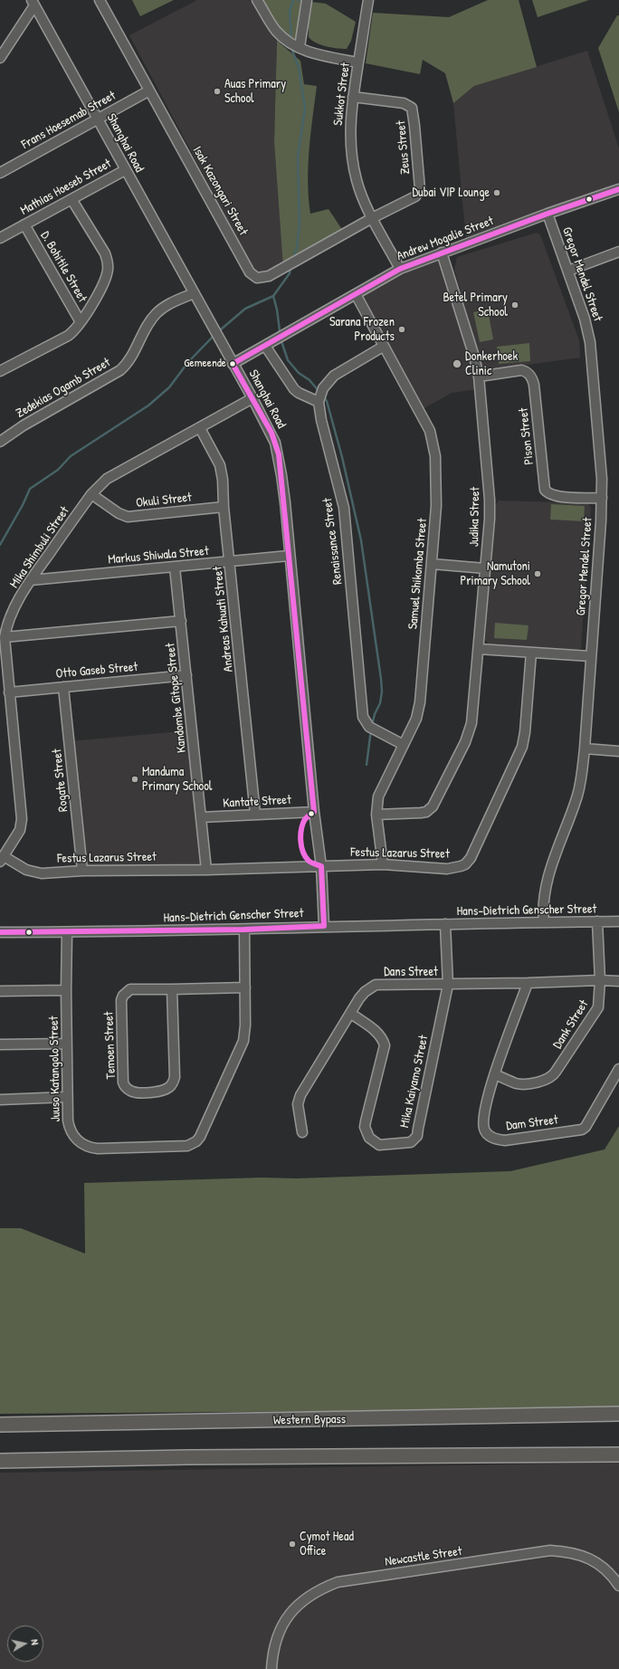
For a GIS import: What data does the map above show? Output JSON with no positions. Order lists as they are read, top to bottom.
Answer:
{
  "streets": {
    "highway": ["Western Bypass"],
    "street": [
      "Sukkot Street",
      "Frans Hoesemab Street",
      "Shanghai Road",
      "Zeus Street",
      "Mathias Hoeseb Street",
      "Isak Kazongari Street",
      "Andrew Mogalie Street",
      "D. Bohitile Street",
      "Gregor Mendel Street",
      "Zedekias Ogamb Street",
      "Pison Street",
      "Okuli Street",
      "Judika Street",
      "Renaissance Street",
      "Mika Shimbuli Street",
      "Markus Shiwala Street",
      "Samuel Shikomba Street",
      "Andreas Kahuati Street",
      "Otto Gaseb Street",
      "Kandombe Gitope Street",
      "Rogate Street",
      "Kantate Street",
      "Festus Lazarus Street",
      "Hans-Dietrich Genscher Street",
      "Dans Street",
      "Dank Street",
      "Temoen Street",
      "Juuso Katangolo Street",
      "Mika Kaiyamo Street",
      "Dam Street",
      "Newcastle Street"
    ]
  },
  "crossings": [
    ["Sukkot Street", "Zeus Street"],
    ["Sukkot Street", "Isak Kazongari Street"],
    ["Sukkot Street", "Andrew Mogalie Street"],
    ["Frans Hoesemab Street", "Shanghai Road"],
    ["Frans Hoesemab Street", "Isak Kazongari Street"],
    ["Shanghai Road", "Mathias Hoeseb Street"],
    ["Shanghai Road", "Andrew Mogalie Street"],
    ["Shanghai Road", "Zedekias Ogamb Street"],
    ["Shanghai Road", "Mika Shimbuli Street"],
    ["Shanghai Road", "Markus Shiwala Street"],
    ["Shanghai Road", "Kantate Street"],
    ["Shanghai Road", "Festus Lazarus Street"],
    ["Shanghai Road", "Hans-Dietrich Genscher Street"],
    ["Zeus Street", "Isak Kazongari Street"],
    ["Mathias Hoeseb Street", "D. Bohitile Street"],
    ["Andrew Mogalie Street", "Gregor Mendel Street"],
    ["Andrew Mogalie Street", "Judika Street"],
    ["Andrew Mogalie Street", "Samuel Shikomba Street"],
    ["Gregor Mendel Street", "Pison Street"],
    ["Gregor Mendel Street", "Hans-Dietrich Genscher Street"],
    ["Pison Street", "Judika Street"],
    ["Okuli Street", "Mika Shimbuli Street"],
    ["Okuli Street", "Andreas Kahuati Street"],
    ["Judika Street", "Samuel Shikomba Street"],
    ["Renaissance Street", "Samuel Shikomba Street"],
    ["Mika Shimbuli Street", "Markus Shiwala Street"],
    ["Mika Shimbuli Street", "Andreas Kahuati Street"],
    ["Mika Shimbuli Street", "Otto Gaseb Street"],
    ["Mika Shimbuli Street", "Festus Lazarus Street"],
    ["Markus Shiwala Street", "Andreas Kahuati Street"],
    ["Markus Shiwala Street", "Kandombe Gitope Street"],
    ["Samuel Shikomba Street", "Festus Lazarus Street"],
    ["Andreas Kahuati Street", "Kantate Street"],
    ["Otto Gaseb Street", "Kandombe Gitope Street"],
    ["Otto Gaseb Street", "Rogate Street"],
    ["Kandombe Gitope Street", "Kantate Street"],
    ["Kandombe Gitope Street", "Festus Lazarus Street"],
    ["Rogate Street", "Festus Lazarus Street"],
    ["Hans-Dietrich Genscher Street", "Dank Street"],
    ["Hans-Dietrich Genscher Street", "Juuso Katangolo Street"],
    ["Hans-Dietrich Genscher Street", "Mika Kaiyamo Street"],
    ["Dans Street", "Dank Street"],
    ["Dans Street", "Mika Kaiyamo Street"],
    ["Dans Street", "Dam Street"],
    ["Dank Street", "Dam Street"],
    ["Temoen Street", "Juuso Katangolo Street"]
  ],
  "places": [
    "Auas Primary School",
    "Dubai VIP Lounge",
    "Betel Primary School",
    "Sarana Frozen Products",
    "Gemeende",
    "Donkerhoek Clinic",
    "Namutoni Primary School",
    "Manduma Primary School",
    "Cymot Head Office"
  ],
  "north": "right"
}
